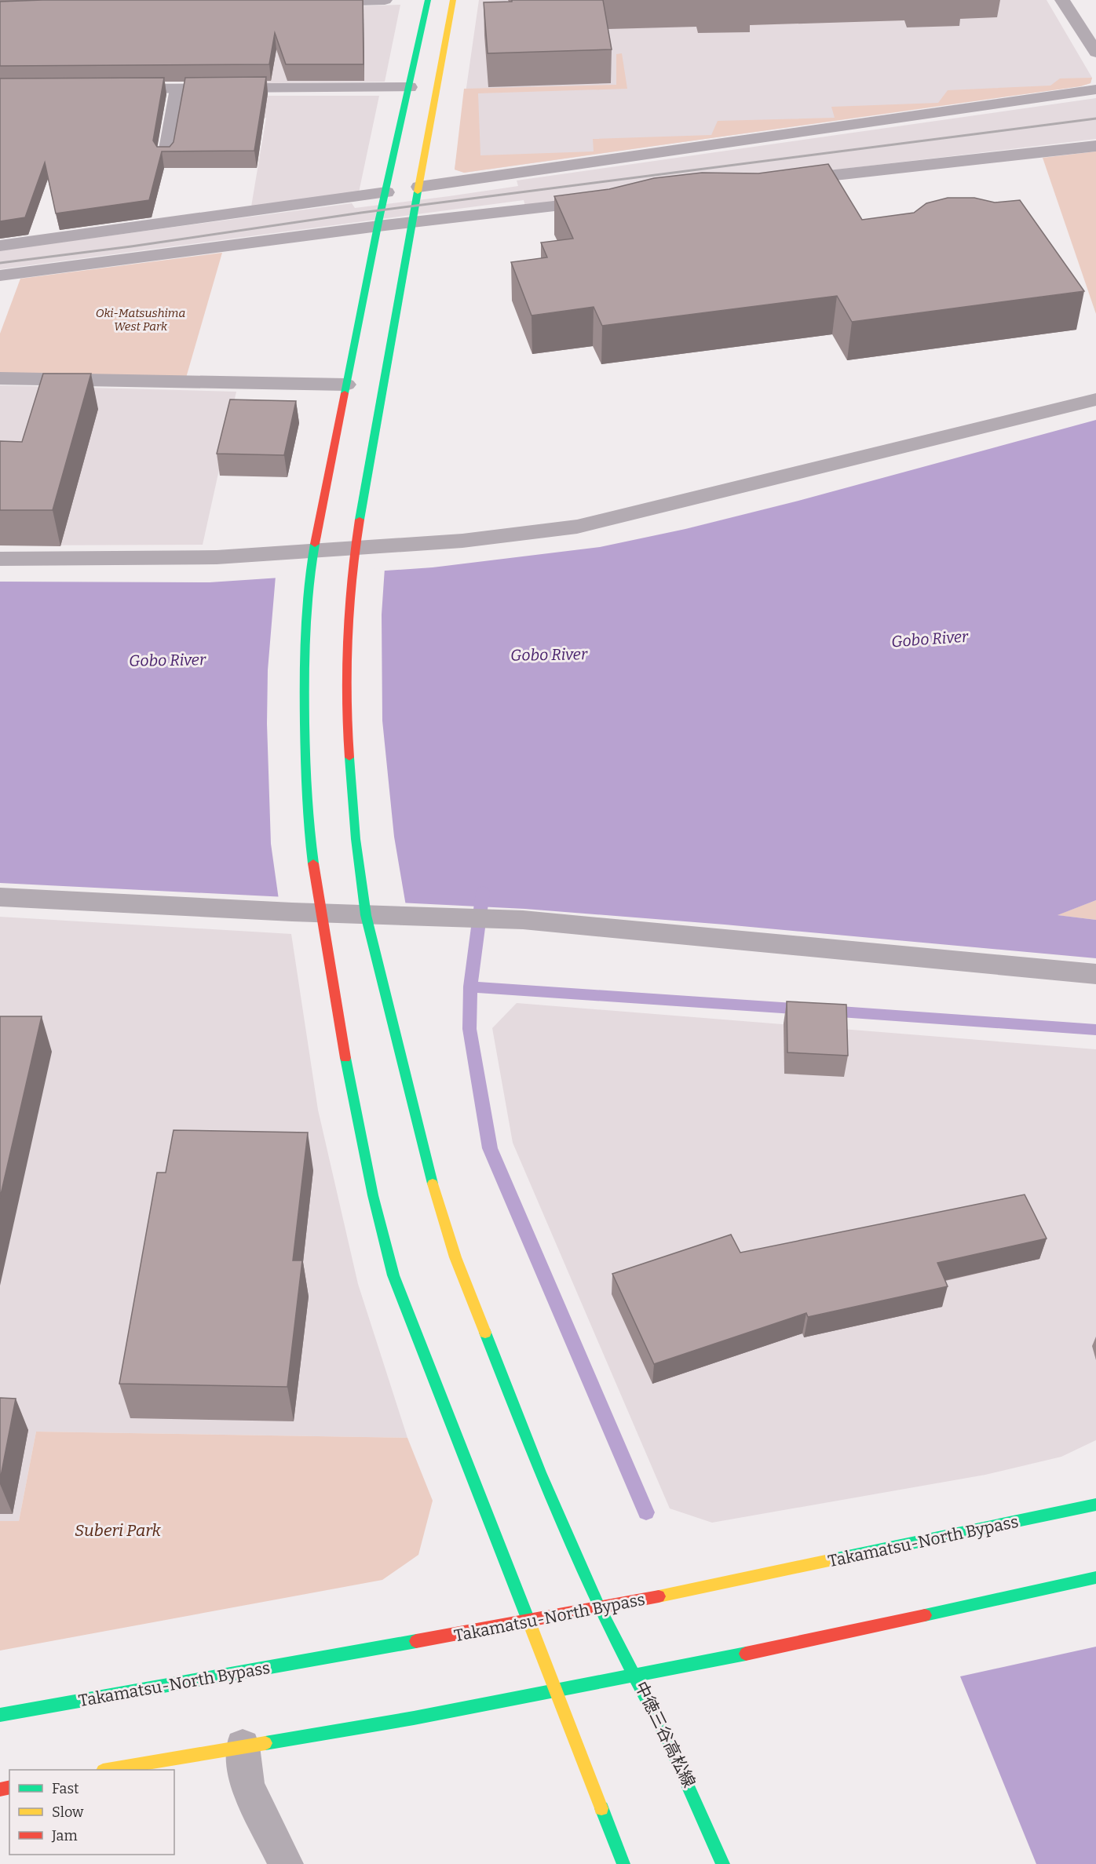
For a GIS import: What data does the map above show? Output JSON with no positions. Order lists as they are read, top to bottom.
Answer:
{
  "streets": {
    "main road": ["Takamatsu-North Bypass", "中徳三谷高松線"]
  },
  "crossings": [
    ["Takamatsu-North Bypass", "中徳三谷高松線"]
  ],
  "water": ["Gobo River"],
  "parks": ["Oki-Matsushima West Park", "Suberi Park"],
  "legend": ["Fast", "Slow", "Jam"]
}
